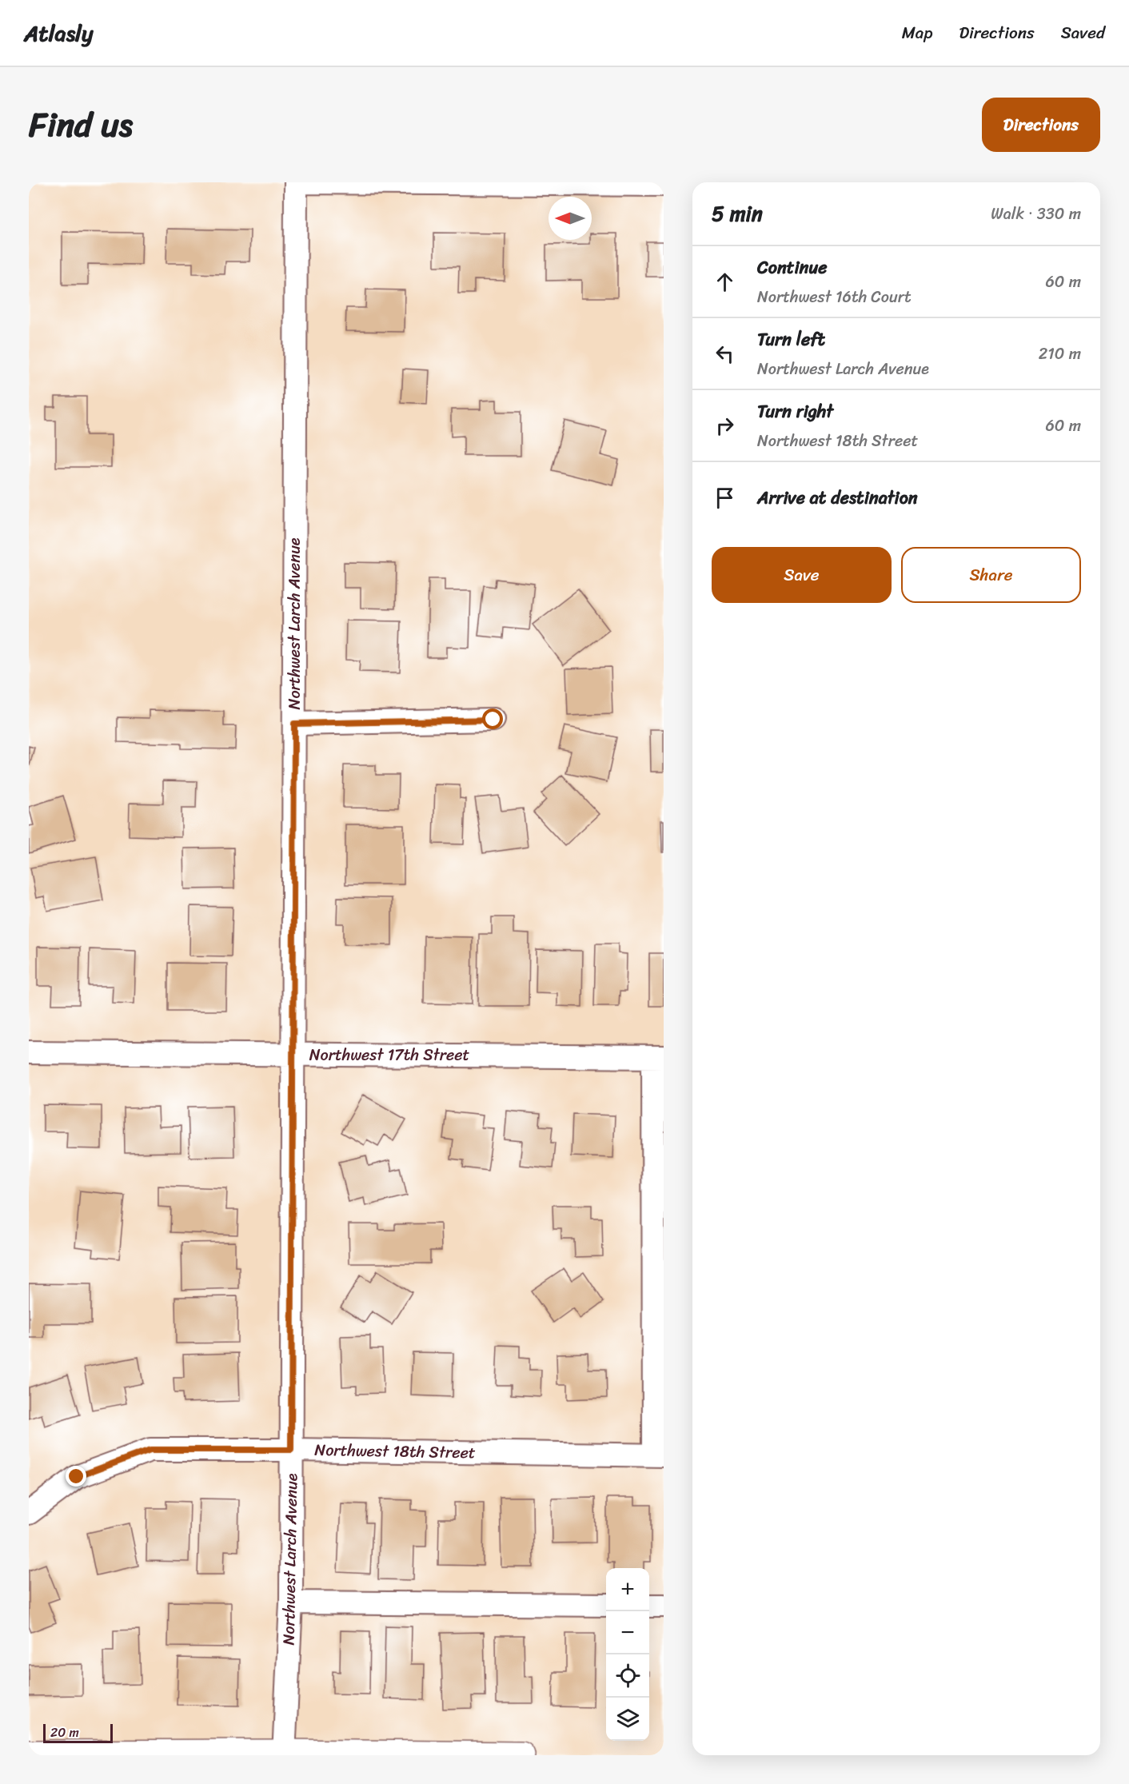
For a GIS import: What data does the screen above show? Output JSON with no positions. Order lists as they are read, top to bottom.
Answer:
{
  "streets": {
    "street": ["Northwest Larch Avenue", "Northwest 17th Street", "Northwest 18th Street"]
  },
  "crossings": [
    ["Northwest Larch Avenue", "Northwest 17th Street"],
    ["Northwest Larch Avenue", "Northwest 18th Street"]
  ],
  "scale_bar": "20 m",
  "north": "left",
  "page": {
    "header": "Atlasly",
    "nav": ["Map", "Directions", "Saved"],
    "title": "Find us",
    "buttons": [
      "Directions",
      ["Save", "Share"]
    ],
    "heading": ["5 min", "Walk · 330 m"],
    "list": [
      ["Continue", "Northwest 16th Court", "60 m"],
      ["Turn left", "Northwest Larch Avenue", "210 m"],
      ["Turn right", "Northwest 18th Street", "60 m"],
      "Arrive at destination"
    ],
    "map_buttons": ["+", "−"],
    "scale": "20 m"
  }
}
